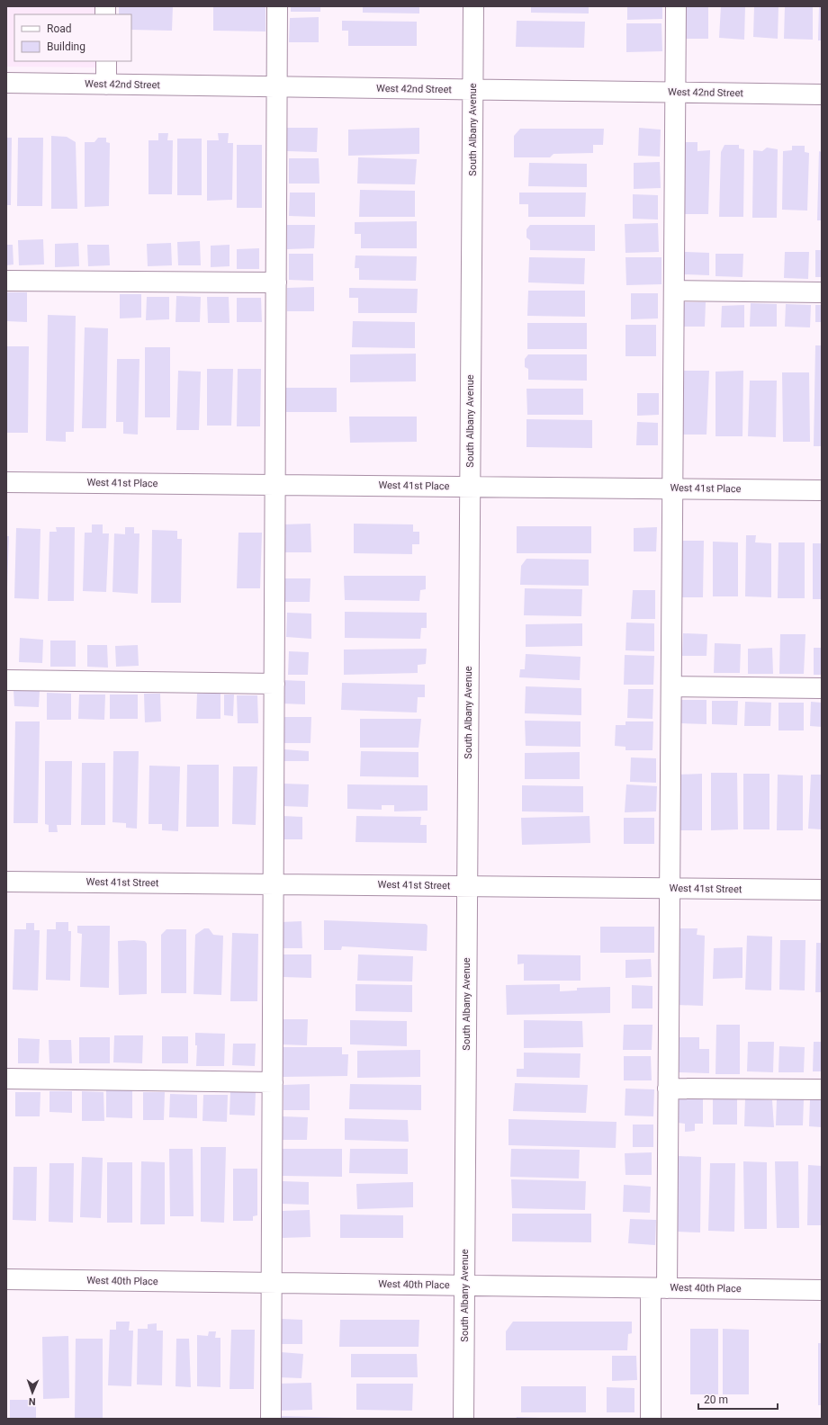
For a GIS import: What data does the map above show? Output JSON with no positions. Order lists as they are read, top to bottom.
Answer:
{
  "streets": {
    "street": [
      "West 42nd Street",
      "South Albany Avenue",
      "West 41st Place",
      "West 41st Street",
      "West 40th Place"
    ]
  },
  "crossings": [
    ["West 42nd Street", "South Albany Avenue"],
    ["South Albany Avenue", "West 41st Place"],
    ["South Albany Avenue", "West 41st Street"],
    ["South Albany Avenue", "West 40th Place"]
  ],
  "legend": ["Road", "Building"],
  "scale_bar": "20 m",
  "north": "bottom"
}
